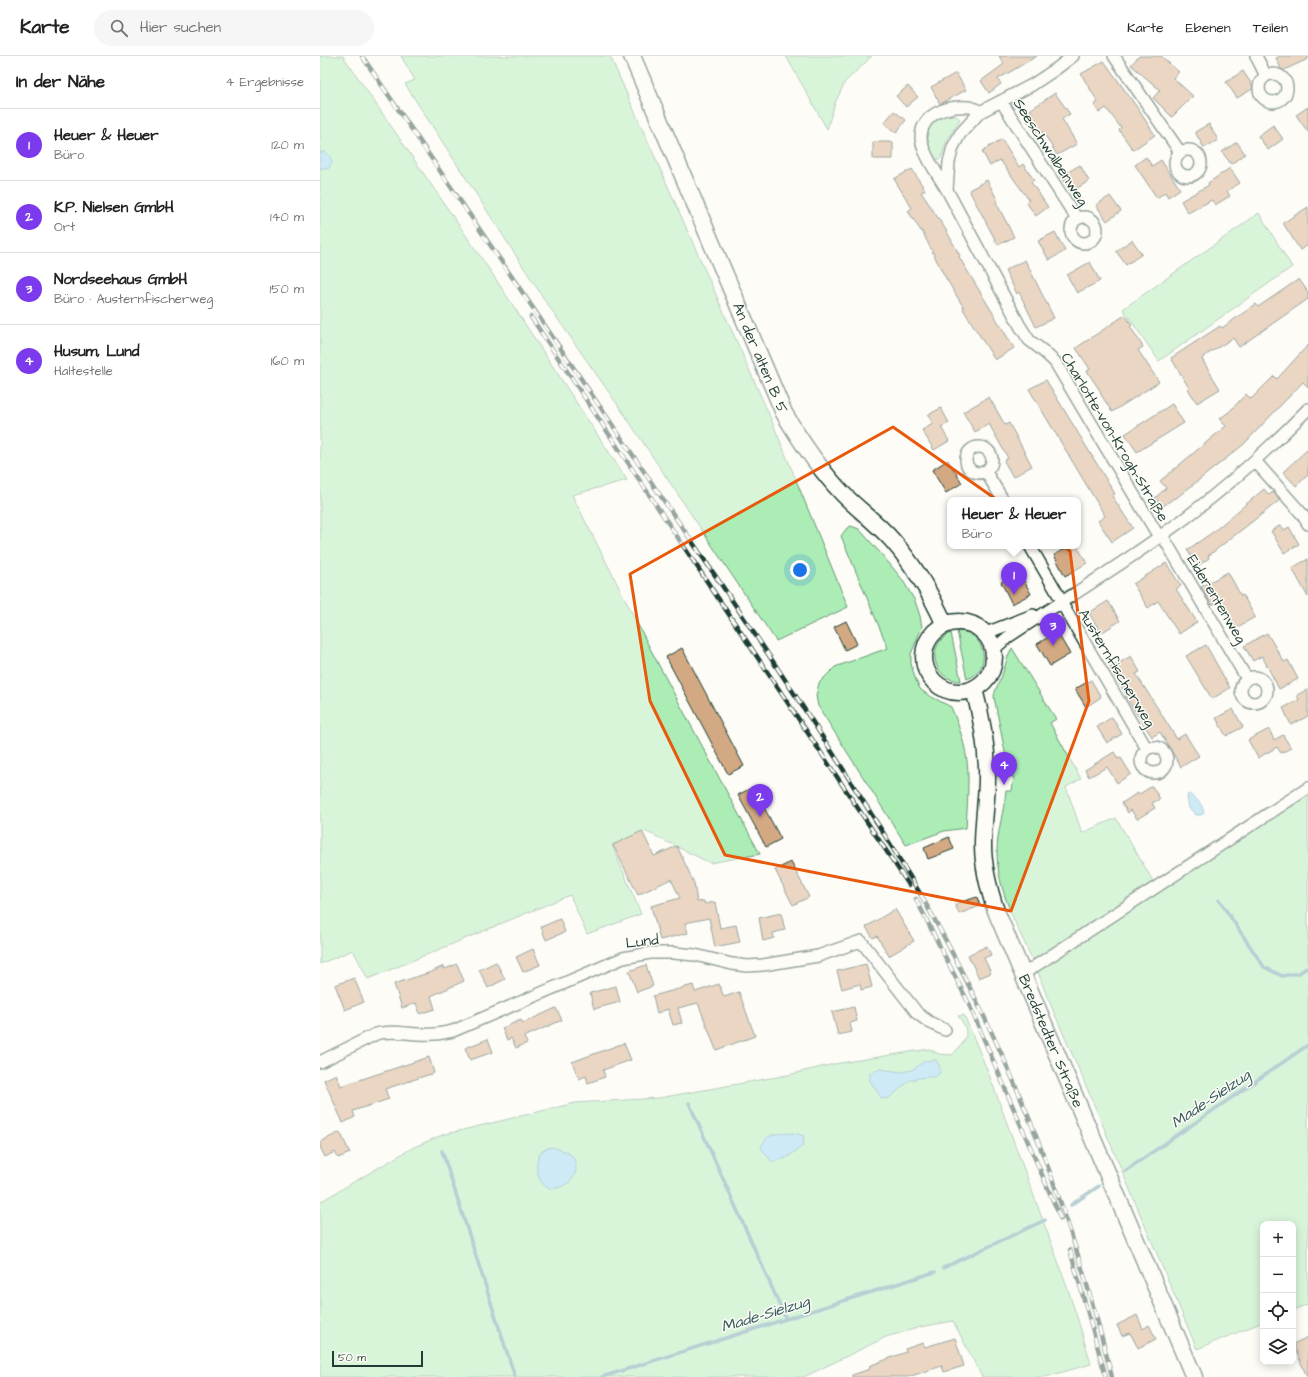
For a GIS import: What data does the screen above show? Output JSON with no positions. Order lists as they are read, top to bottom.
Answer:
{
  "streets": {
    "main road": ["An der alten B 5", "Bredstedter Straße"],
    "street": [
      "Seeschwalbenweg",
      "Charlotte-von-Krogh-Straße",
      "Eiderentenweg",
      "Austernfischerweg",
      "Lund"
    ]
  },
  "crossings": [
    ["An der alten B 5", "Bredstedter Straße"],
    ["Charlotte-von-Krogh-Straße", "Eiderentenweg"]
  ],
  "water": ["Made-Sielzug"],
  "scale_bar": "50 m",
  "page": {
    "header": "Karte",
    "search": "Hier suchen",
    "nav": ["Karte", "Ebenen", "Teilen"],
    "heading": ["In der Nähe", "4 Ergebnisse"],
    "list": [
      {
        "mark": "1",
        "name": "Heuer & Heuer",
        "note": "Büro",
        "value": "120 m"
      },
      {
        "mark": "2",
        "name": "K.P. Nielsen GmbH",
        "note": "Ort",
        "value": "140 m"
      },
      {
        "mark": "3",
        "name": "Nordseehaus GmbH",
        "note": "Büro · Austernfischerweg",
        "value": "150 m"
      },
      {
        "mark": "4",
        "name": "Husum, Lund",
        "note": "Haltestelle",
        "value": "160 m"
      }
    ],
    "popup": ["Heuer & Heuer", "Büro"],
    "pins": [
      "1",
      "3",
      "4",
      "2"
    ],
    "map_buttons": ["+", "−"],
    "scale": "50 m"
  }
}
